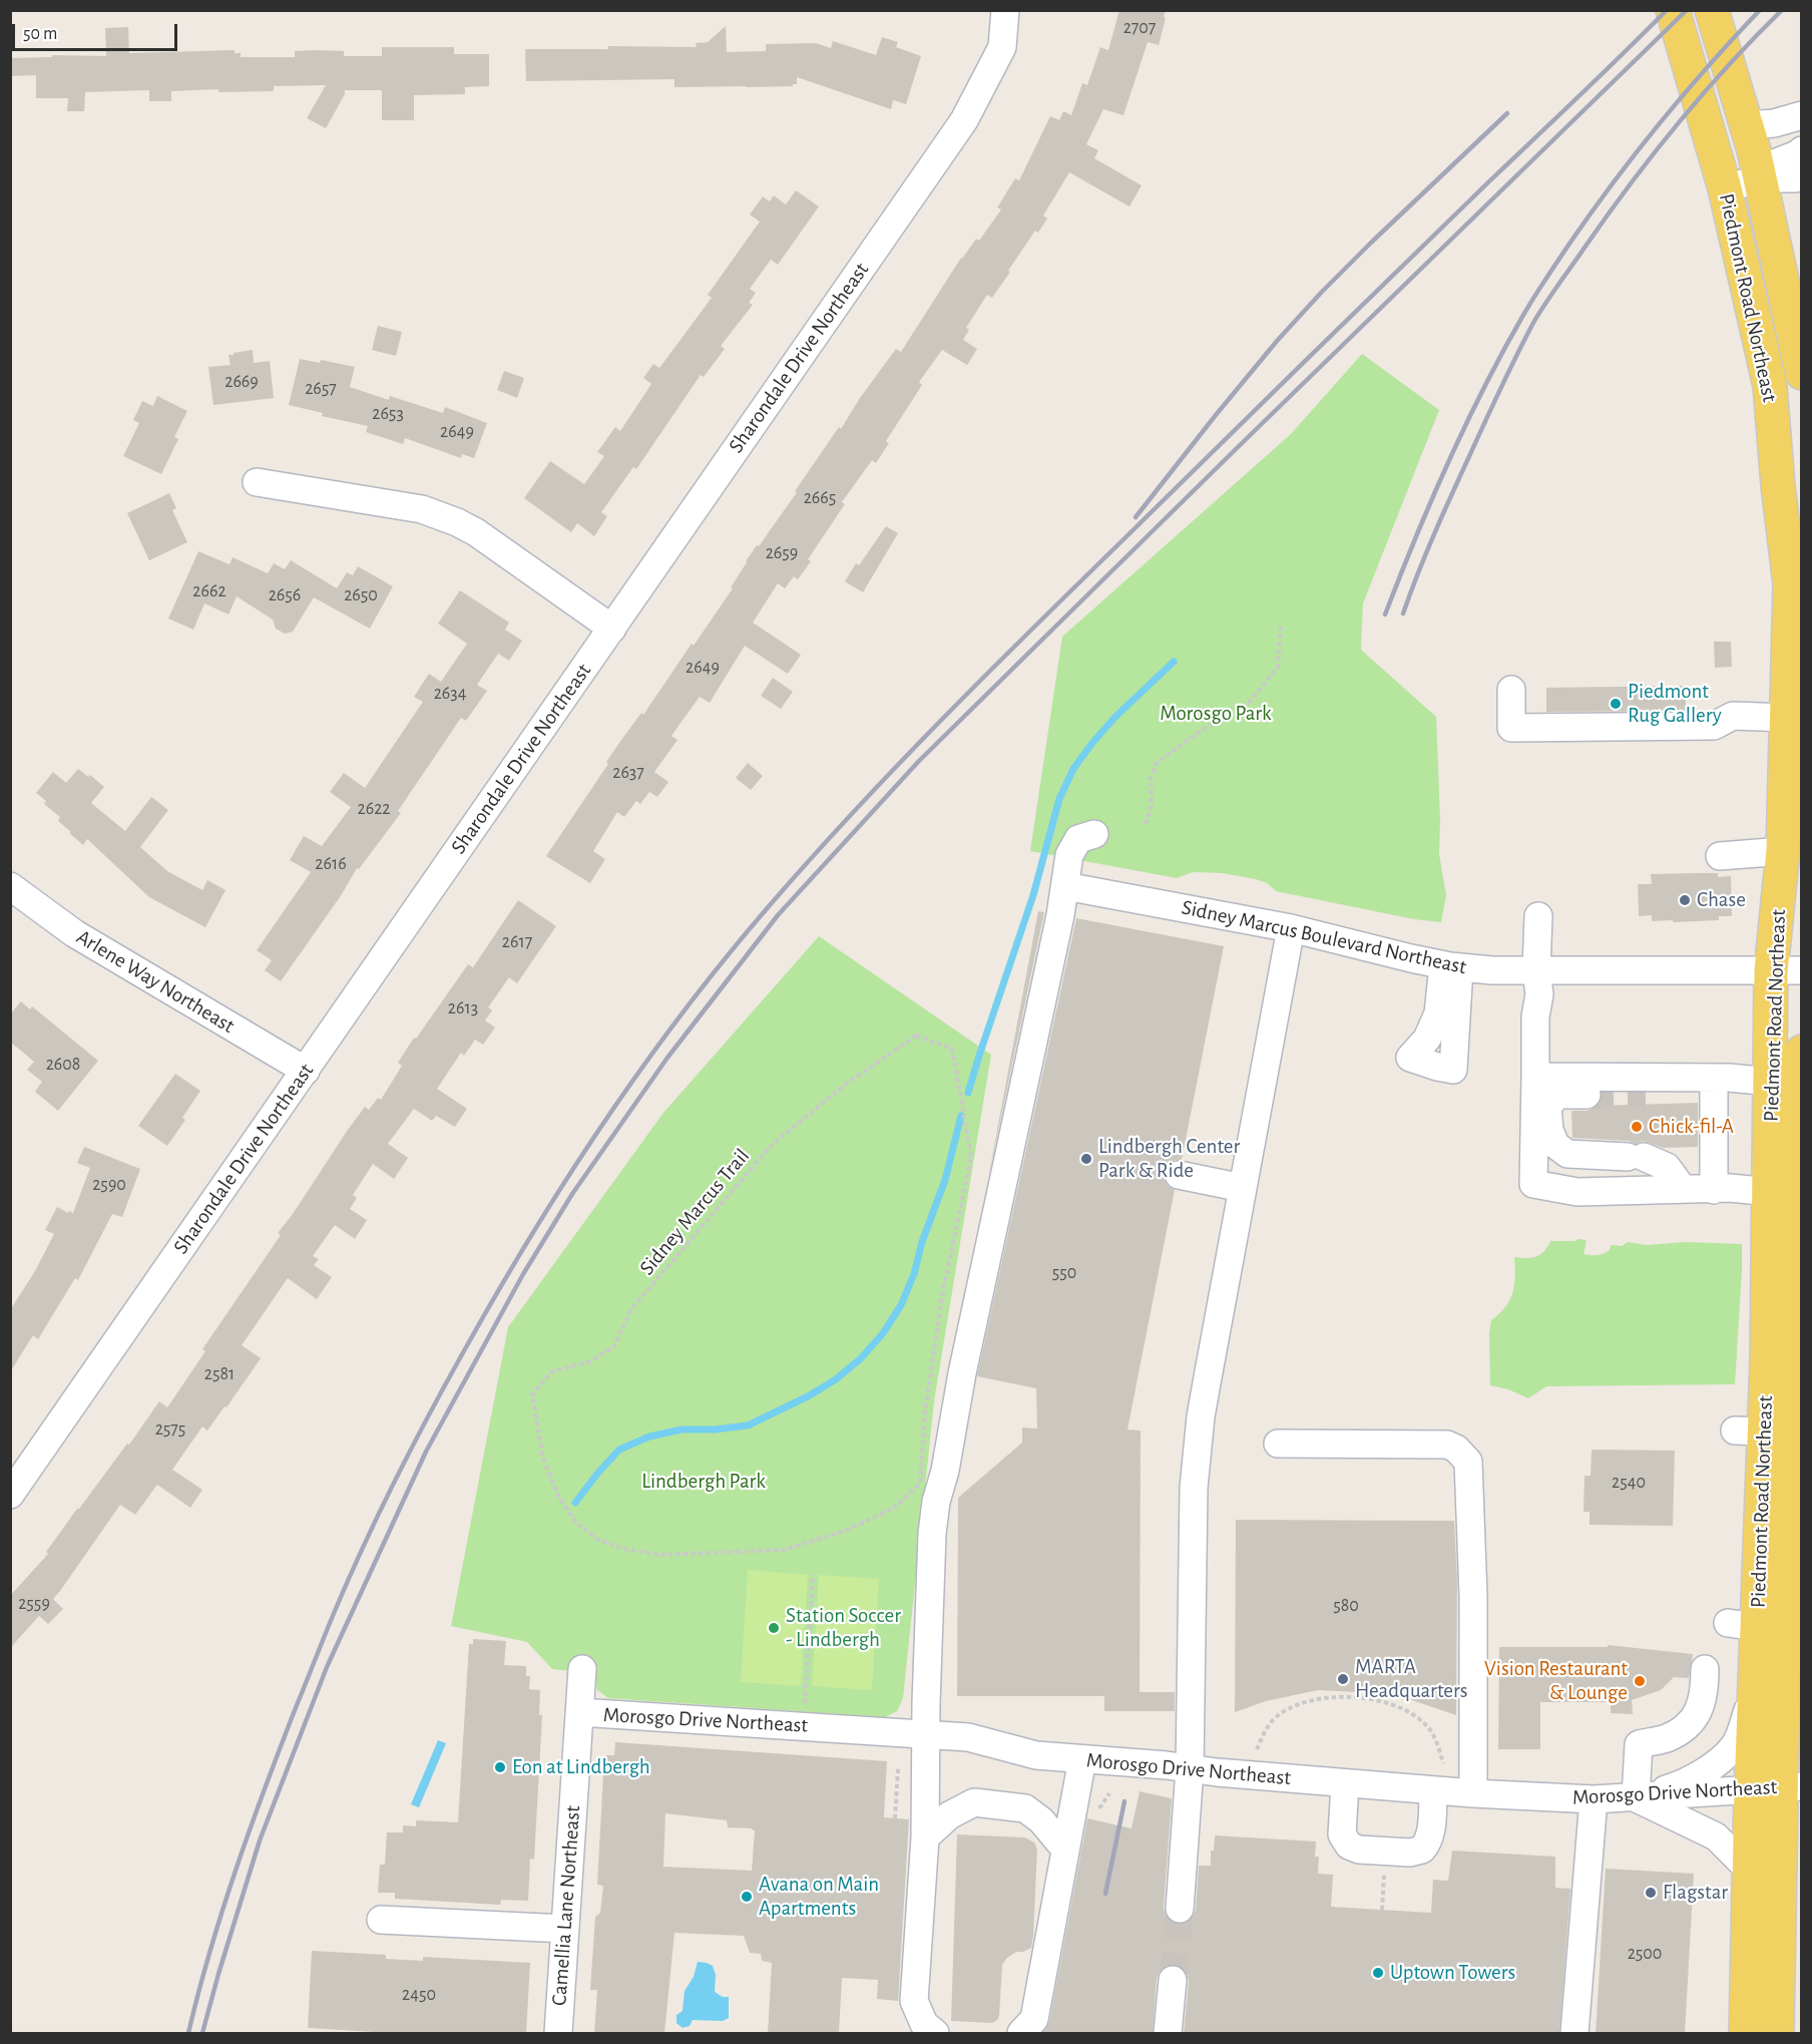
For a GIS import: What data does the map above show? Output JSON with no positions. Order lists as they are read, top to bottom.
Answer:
{
  "streets": {
    "main road": ["Piedmont Road Northeast"],
    "street": [
      "Sharondale Drive Northeast",
      "Sidney Marcus Boulevard Northeast",
      "Arlene Way Northeast",
      "Morosgo Drive Northeast",
      "Camellia Lane Northeast"
    ],
    "path": ["Sidney Marcus Trail"]
  },
  "crossings": [
    ["Piedmont Road Northeast", "Sidney Marcus Boulevard Northeast"],
    ["Piedmont Road Northeast", "Morosgo Drive Northeast"],
    ["Sharondale Drive Northeast", "Arlene Way Northeast"],
    ["Morosgo Drive Northeast", "Camellia Lane Northeast"]
  ],
  "parks": ["Morosgo Park", "Lindbergh Park"],
  "places": [
    "Piedmont Rug Gallery",
    "Chase",
    "Chick-fil-A",
    "Lindbergh Center Park & Ride",
    "Station Soccer - Lindbergh",
    "MARTA Headquarters",
    "Vision Restaurant & Lounge",
    "Eon at Lindbergh",
    "Flagstar",
    "Avana on Main Apartments",
    "Uptown Towers"
  ],
  "house_numbers": [
    "2707",
    "2669",
    "2657",
    "2653",
    "2649",
    "2665",
    "2659",
    "2662",
    "2656",
    "2650",
    "2649",
    "2634",
    "2637",
    "2622",
    "2616",
    "2617",
    "2613",
    "2608",
    "2590",
    "550",
    "2581",
    "2575",
    "2540",
    "2559",
    "580",
    "2500",
    "2450"
  ],
  "scale_bar": "50 m"
}
